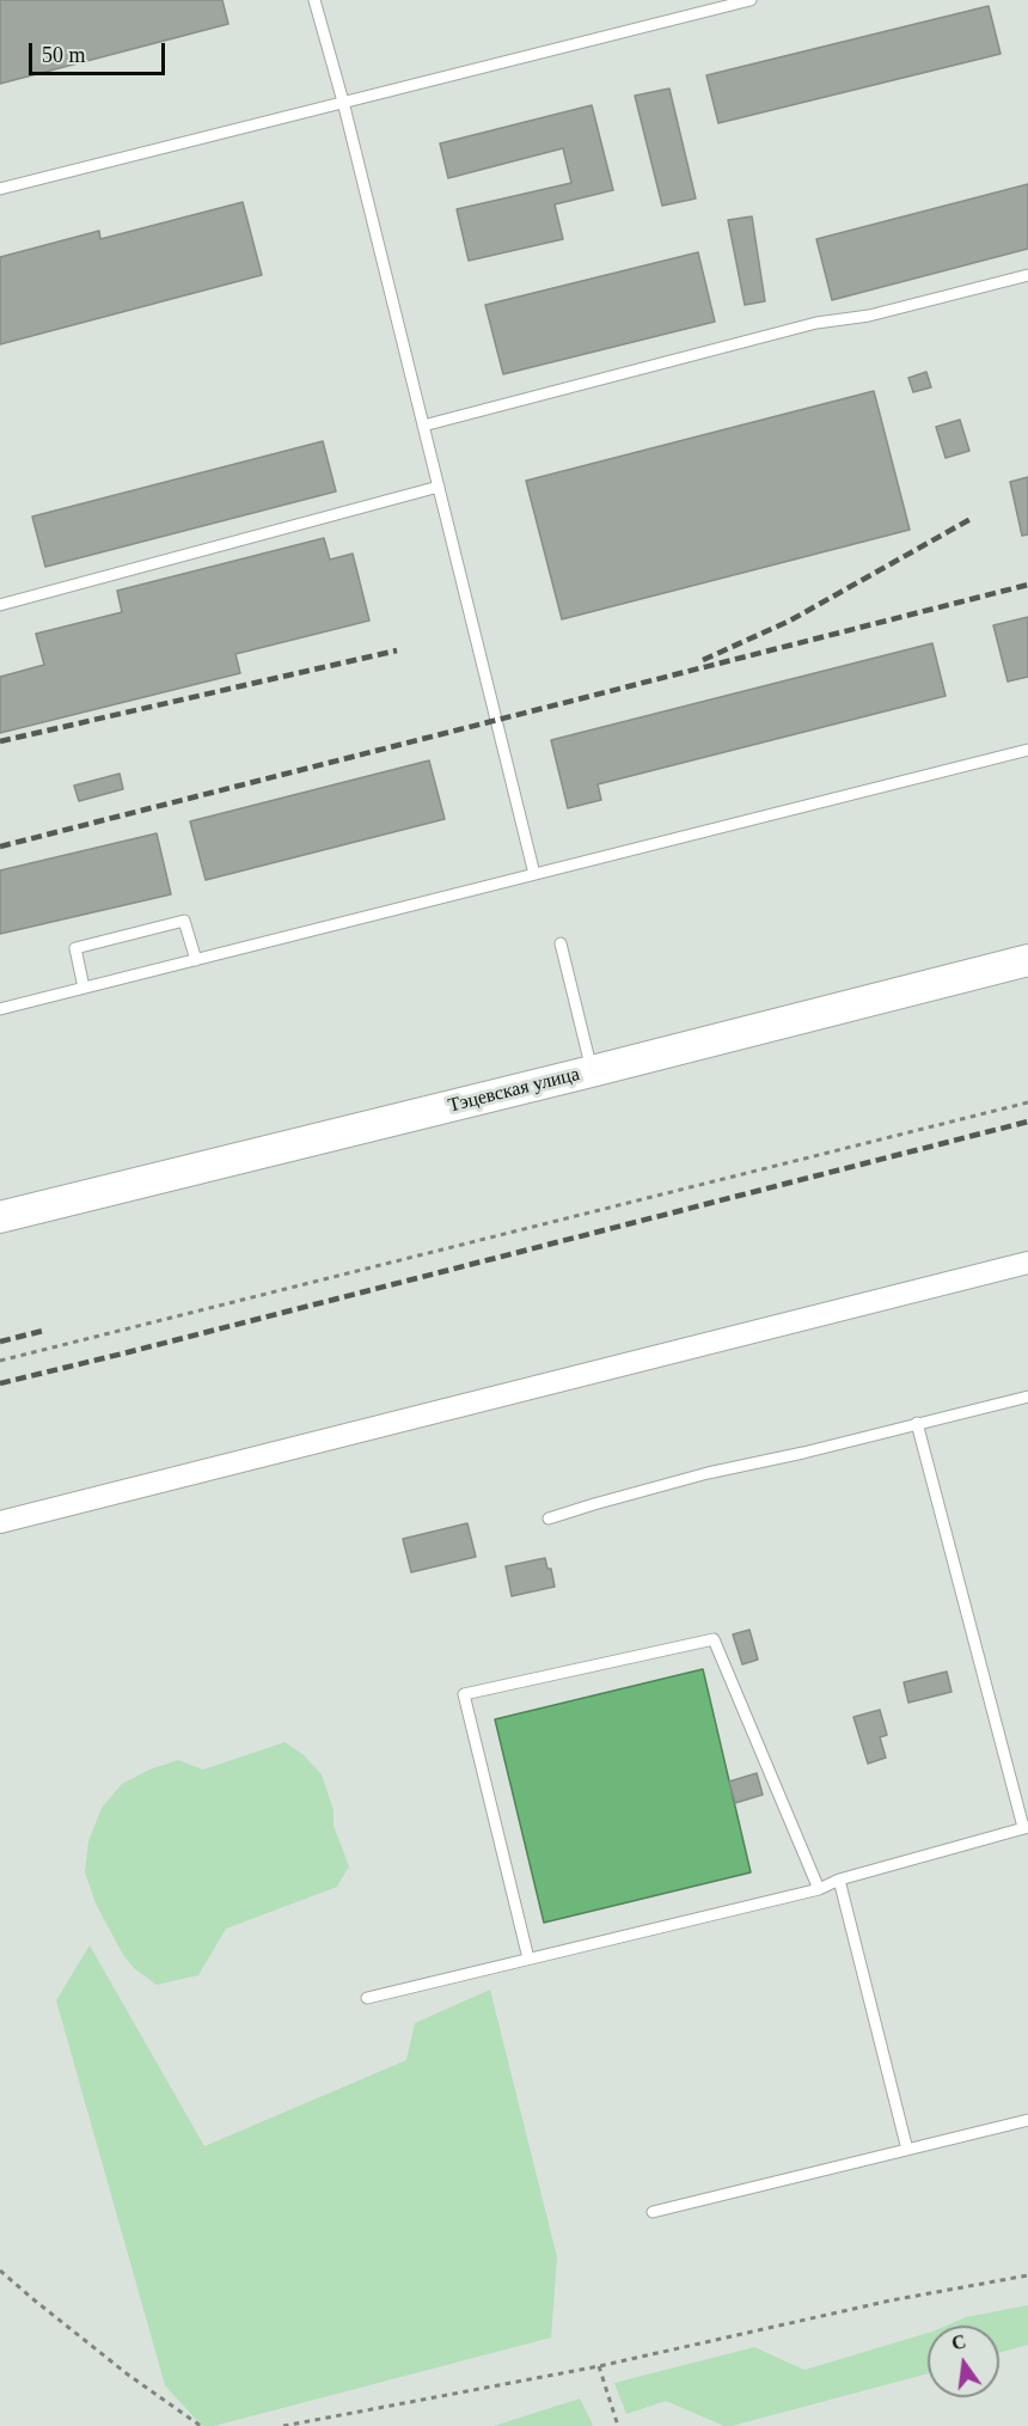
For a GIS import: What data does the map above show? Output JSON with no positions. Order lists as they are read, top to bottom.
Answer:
{
  "streets": {
    "street": ["Тэцевская улица"]
  },
  "scale_bar": "50 m",
  "north": "top"
}
